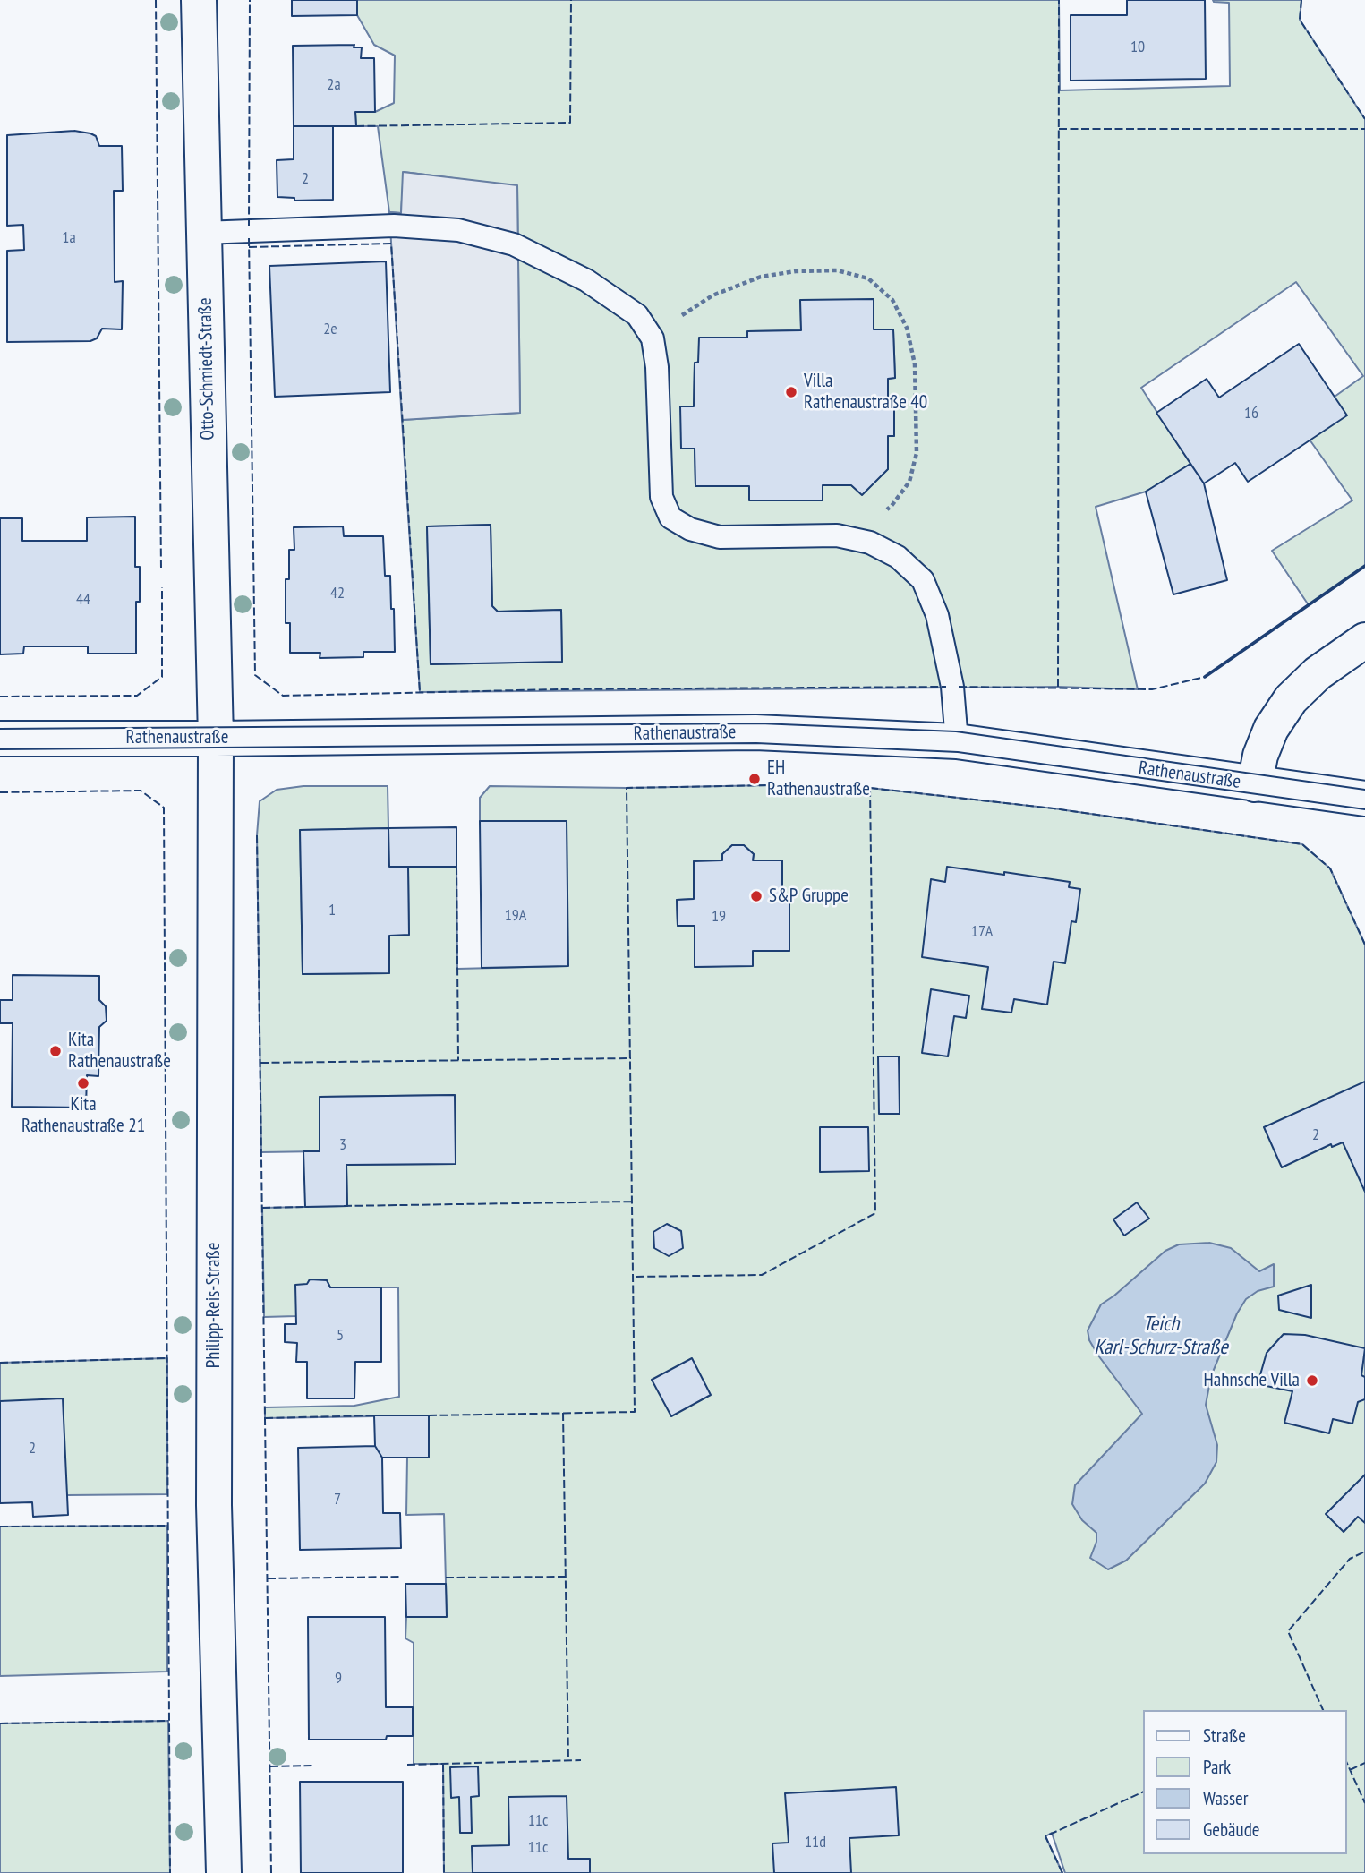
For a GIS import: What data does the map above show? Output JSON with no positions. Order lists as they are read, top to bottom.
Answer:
{
  "streets": {
    "street": ["Otto-Schmiedt-Straße", "Rathenaustraße", "Philipp-Reis-Straße"]
  },
  "crossings": [
    ["Otto-Schmiedt-Straße", "Rathenaustraße"],
    ["Otto-Schmiedt-Straße", "Philipp-Reis-Straße"],
    ["Rathenaustraße", "Philipp-Reis-Straße"]
  ],
  "water": ["Teich Karl-Schurz-Straße"],
  "places": [
    "Villa Rathenaustraße 40",
    "EH Rathenaustraße",
    "S&P Gruppe",
    "Kita Rathenaustraße",
    "Kita Rathenaustraße 21",
    "Hahnsche Villa"
  ],
  "house_numbers": [
    "10",
    "2a",
    "2",
    "1a",
    "2e",
    "16",
    "42",
    "44",
    "1",
    "19A",
    "19",
    "17A",
    "2",
    "3",
    "5",
    "2",
    "7",
    "9",
    "11c",
    "11d",
    "11c"
  ],
  "legend": [
    "Straße",
    "Park",
    "Wasser",
    "Gebäude"
  ]
}
